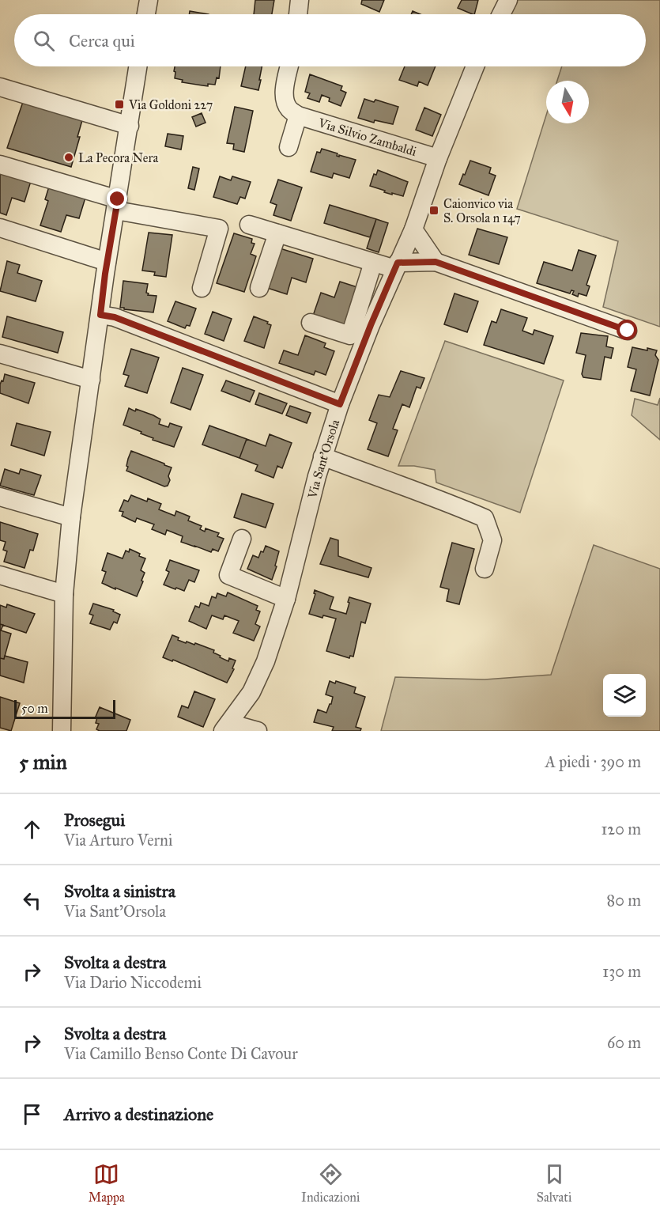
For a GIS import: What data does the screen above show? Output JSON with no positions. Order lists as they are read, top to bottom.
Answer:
{
  "streets": {
    "street": ["Via Silvio Zambaldi", "Via Sant'Orsola"]
  },
  "crossings": [
    ["Via Silvio Zambaldi", "Via Sant'Orsola"]
  ],
  "places": {
    "transit": ["Via Goldoni 227", "Caionvico via S. Orsola n 147"],
    "other": ["La Pecora Nera"]
  },
  "scale_bar": "50 m",
  "north": "bottom",
  "page": {
    "search": "Cerca qui",
    "scale": "50 m",
    "heading": ["5 min", "A piedi · 390 m"],
    "list": [
      ["Prosegui", "Via Arturo Verni", "120 m"],
      ["Svolta a sinistra", "Via Sant'Orsola", "80 m"],
      ["Svolta a destra", "Via Dario Niccodemi", "130 m"],
      ["Svolta a destra", "Via Camillo Benso Conte Di Cavour", "60 m"],
      "Arrivo a destinazione"
    ],
    "nav": ["Mappa", "Indicazioni", "Salvati"]
  }
}
